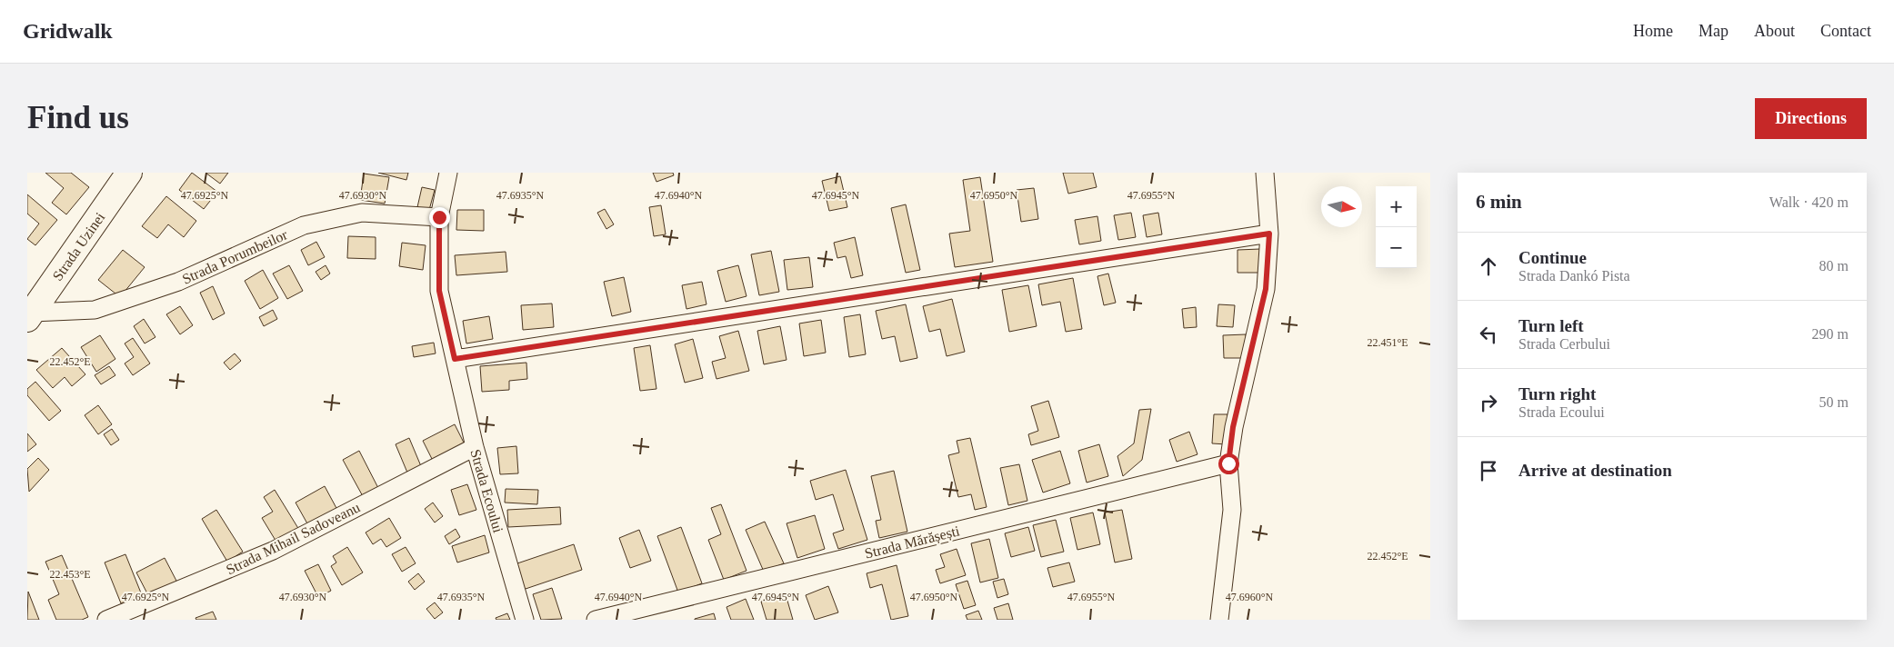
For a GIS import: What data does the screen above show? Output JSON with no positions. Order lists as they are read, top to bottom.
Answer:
{
  "streets": {
    "main road": ["Strada Uzinei"],
    "street": [
      "Strada Porumbeilor",
      "Strada Ecoului",
      "Strada Mihail Sadoveanu",
      "Strada Mărășești"
    ]
  },
  "crossings": [
    ["Strada Uzinei", "Strada Porumbeilor"],
    ["Strada Porumbeilor", "Strada Ecoului"],
    ["Strada Ecoului", "Strada Mihail Sadoveanu"]
  ],
  "north": "right",
  "page": {
    "header": "Gridwalk",
    "nav": [
      "Home",
      "Map",
      "About",
      "Contact"
    ],
    "buttons": "Directions",
    "title": "Find us",
    "heading": ["6 min", "Walk · 420 m"],
    "map_buttons": ["+", "−"],
    "list": [
      ["Continue", "Strada Dankó Pista", "80 m"],
      ["Turn left", "Strada Cerbului", "290 m"],
      ["Turn right", "Strada Ecoului", "50 m"],
      "Arrive at destination"
    ]
  },
  "coordinates": [
    "47.6925°N",
    "47.6930°N",
    "47.6935°N",
    "47.6940°N",
    "47.6945°N",
    "47.6950°N",
    "47.6955°N",
    "22.451°E",
    "22.452°E",
    "22.453°E",
    "47.6960°N"
  ]
}
